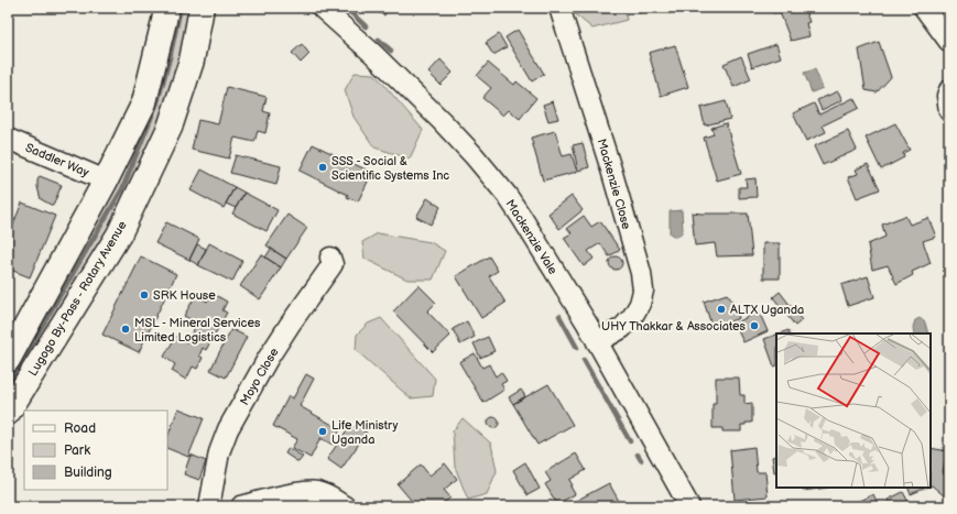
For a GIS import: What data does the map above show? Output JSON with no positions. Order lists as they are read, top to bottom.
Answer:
{
  "streets": {
    "main road": ["Lugogo By-Pass - Rotary Avenue"],
    "street": [
      "Saddler Way",
      "Mackenzie Close",
      "Mackenzie Vale",
      "Moyo Close"
    ]
  },
  "crossings": [
    ["Mackenzie Close", "Mackenzie Vale"]
  ],
  "places": [
    "SSS - Social & Scientific Systems Inc",
    "SRK House",
    "ALTX Uganda",
    "UHY Thakkar & Associates",
    "MSL - Mineral Services Limited Logistics",
    "Life Ministry Uganda"
  ],
  "legend": ["Road", "Park", "Building"]
}
